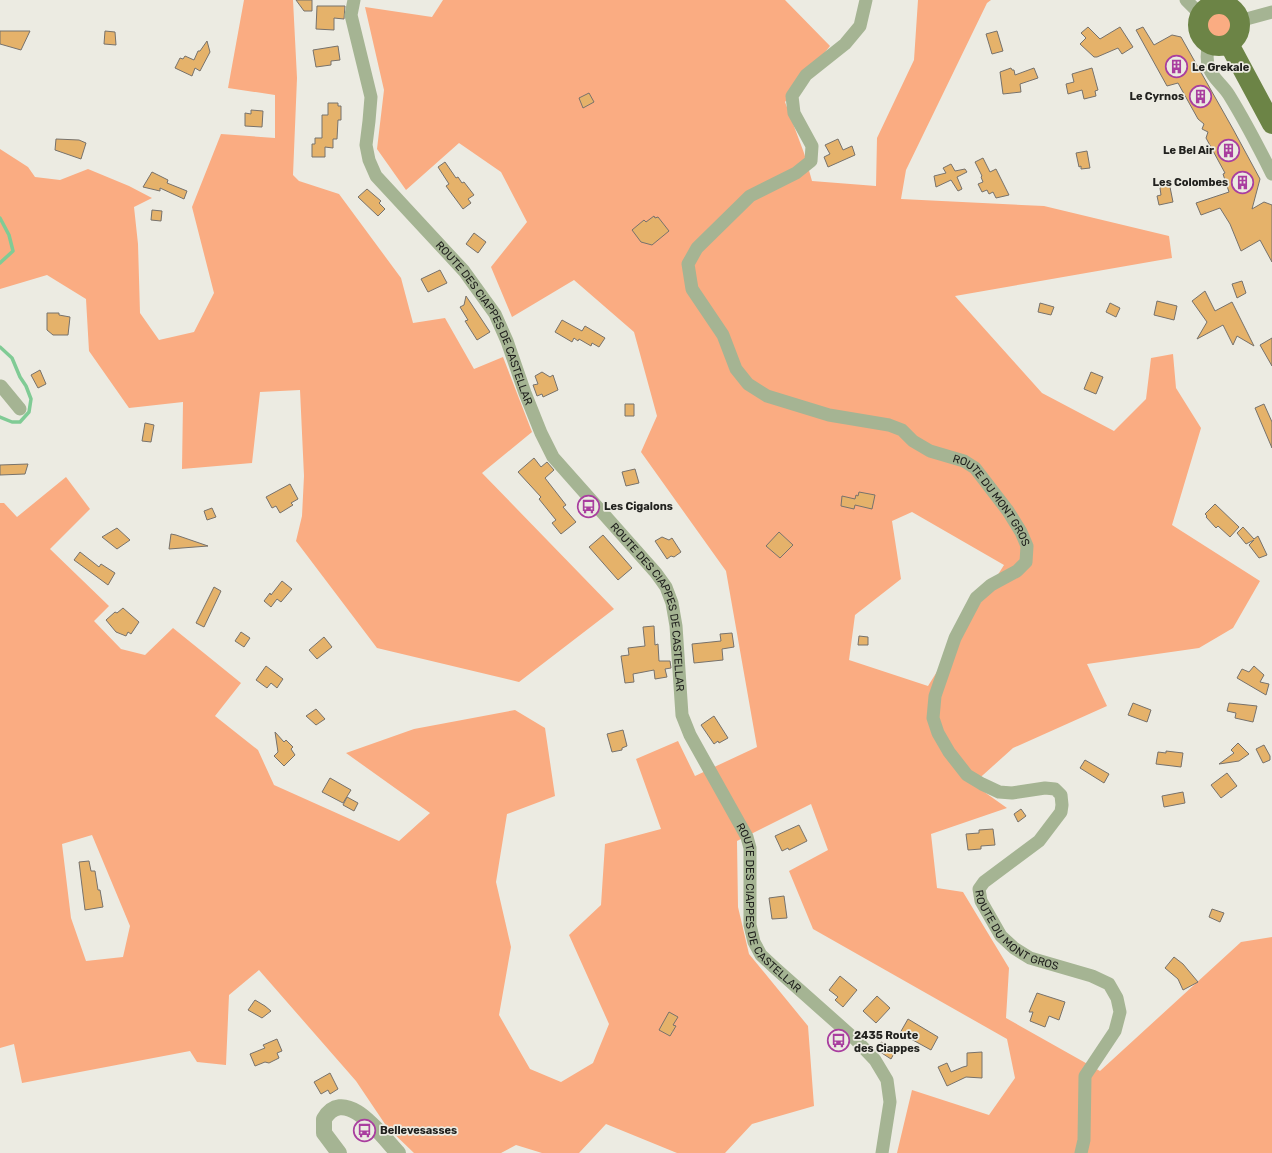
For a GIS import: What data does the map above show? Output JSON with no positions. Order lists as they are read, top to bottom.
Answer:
{
  "streets": {
    "street": ["ROUTE DES CIAPPES DE CASTELLAR", "ROUTE DU MONT GROS"]
  },
  "places": {
    "building": [
      "Le Grekale",
      "Le Cyrnos",
      "Le Bel Air",
      "Les Colombes"
    ],
    "bus stop": ["Les Cigalons", "2435 Route des Ciappes", "Bellevesasses"]
  }
}
